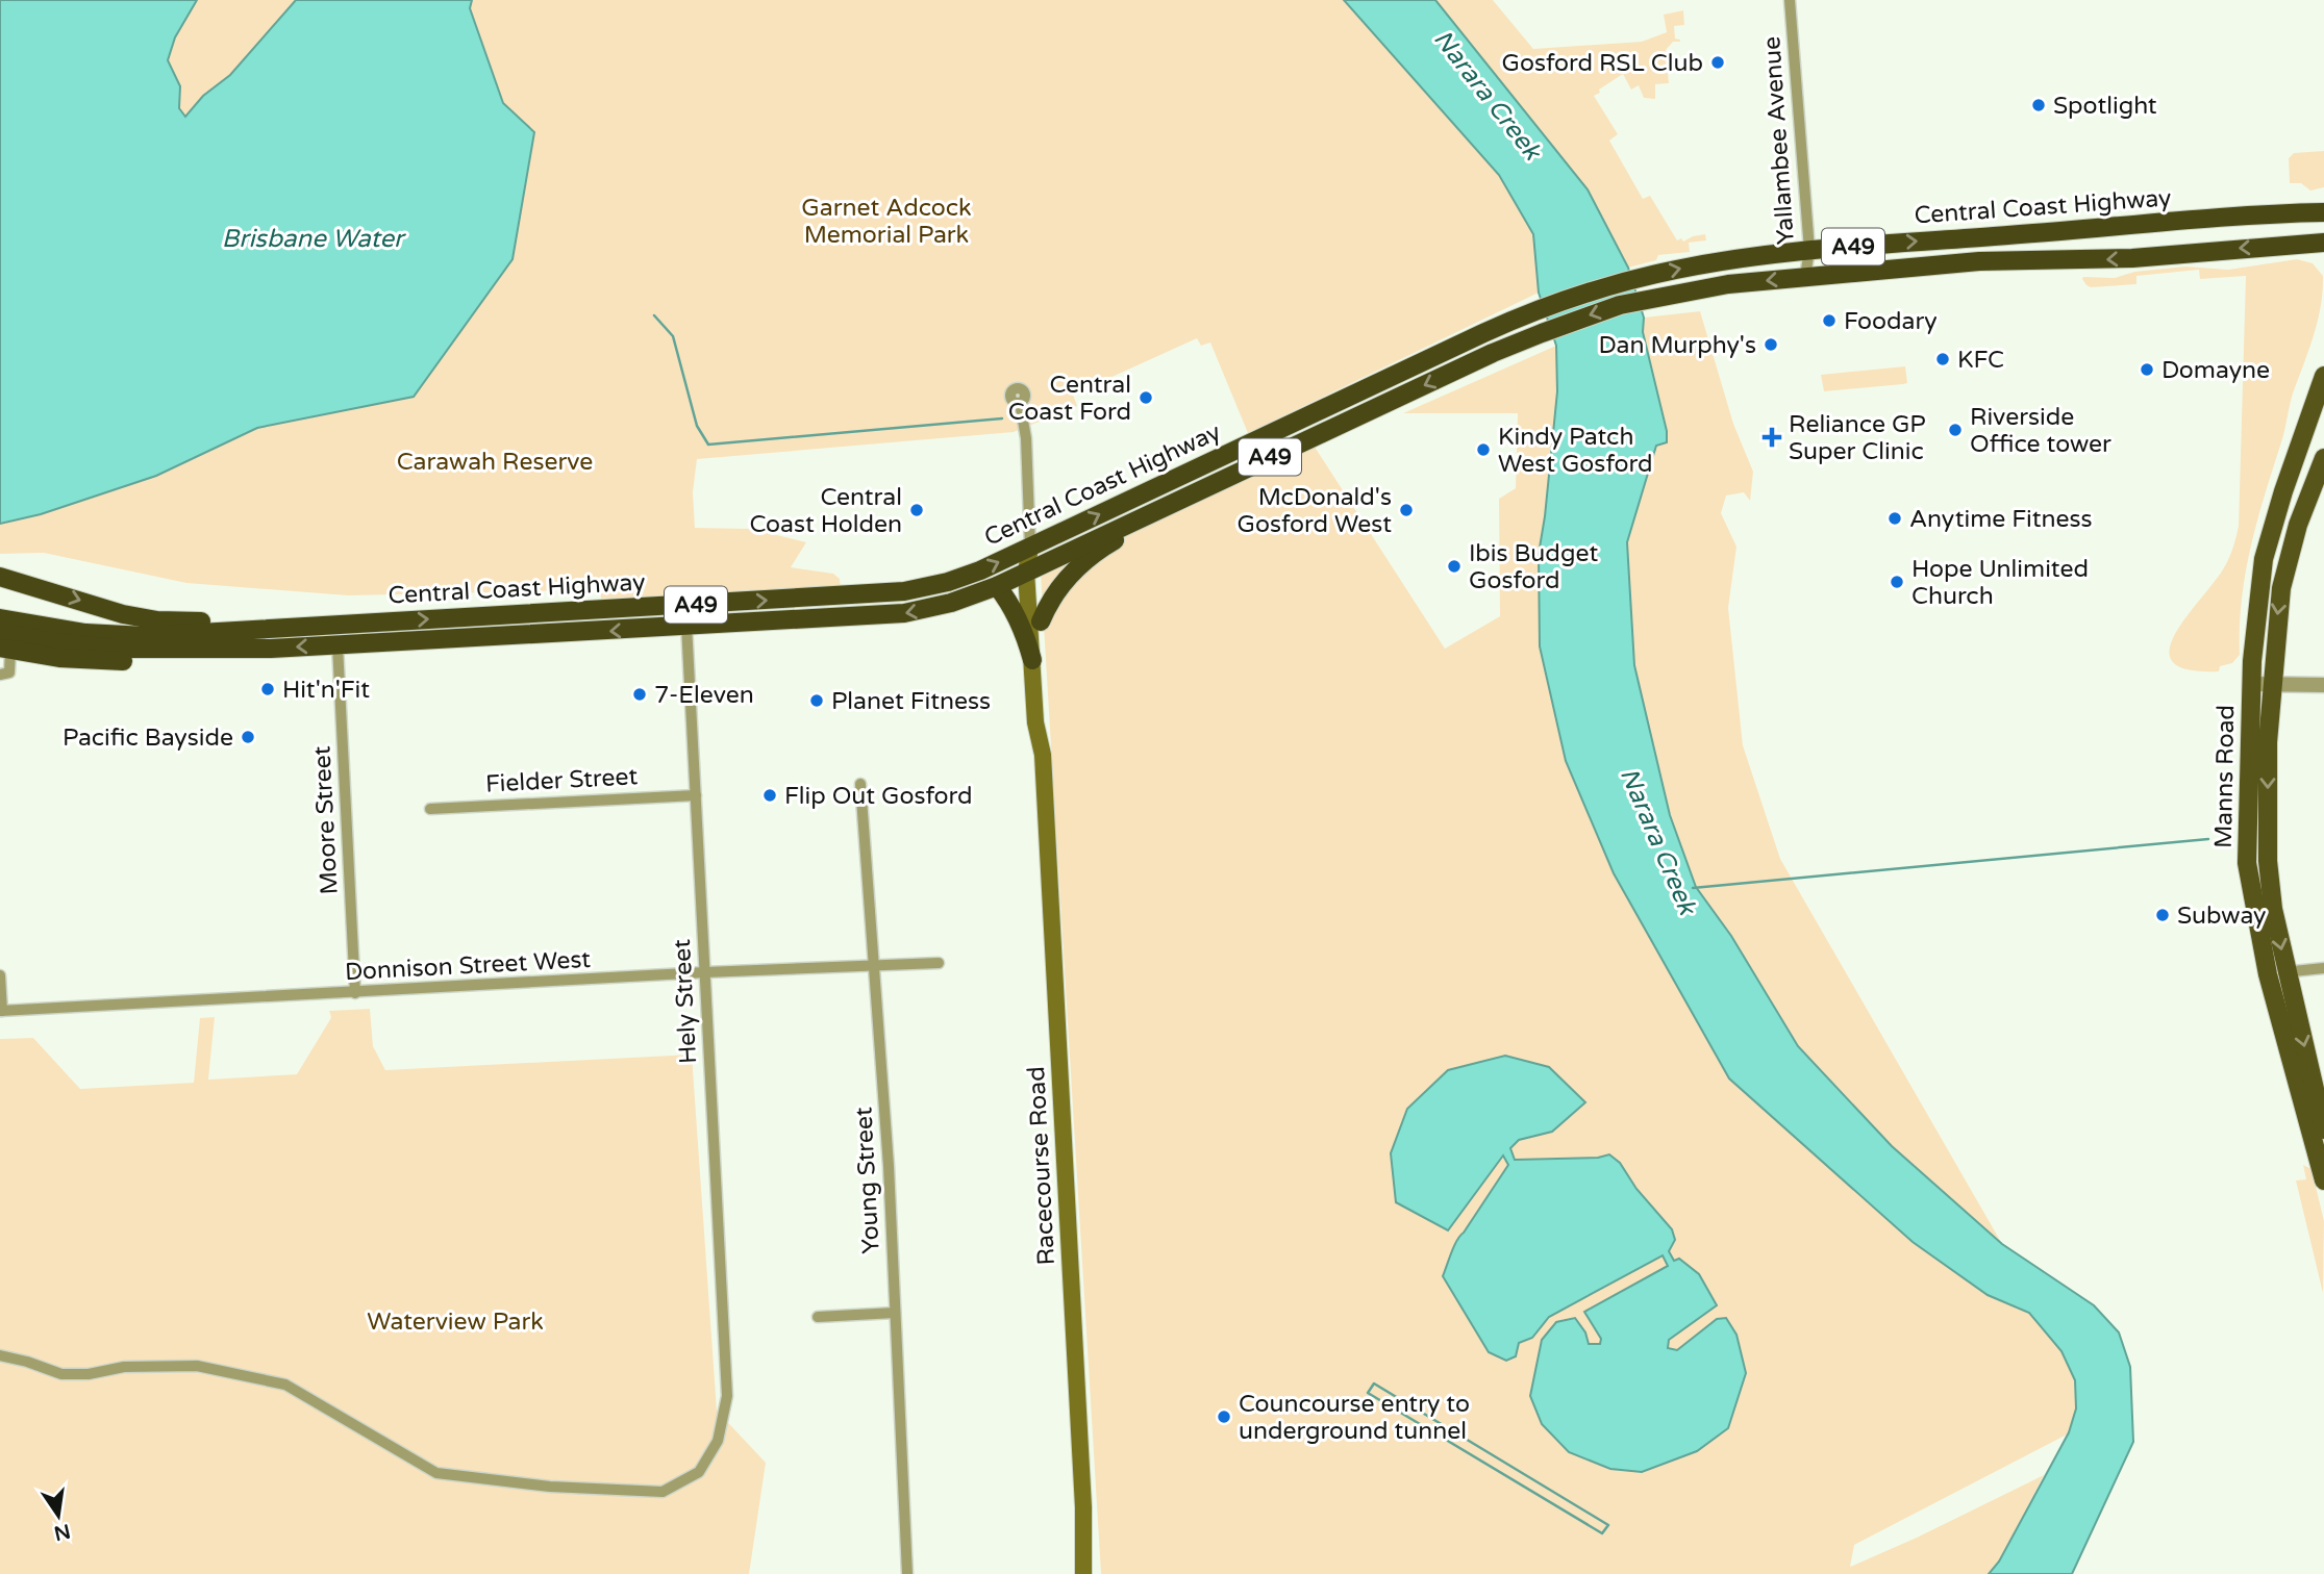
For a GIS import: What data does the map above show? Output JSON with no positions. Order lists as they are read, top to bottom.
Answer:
{
  "streets": {
    "highway": ["Central Coast Highway", "A49"],
    "main road": ["Manns Road", "Racecourse Road"],
    "street": [
      "Yallambee Avenue",
      "Fielder Street",
      "Moore Street",
      "Donnison Street West",
      "Hely Street",
      "Young Street"
    ]
  },
  "crossings": [
    ["Yallambee Avenue", "Central Coast Highway"],
    ["Central Coast Highway", "Moore Street"],
    ["Central Coast Highway", "Hely Street"],
    ["Central Coast Highway", "Racecourse Road"],
    ["Fielder Street", "Hely Street"],
    ["Moore Street", "Donnison Street West"],
    ["Donnison Street West", "Hely Street"],
    ["Donnison Street West", "Young Street"]
  ],
  "water": ["Narara Creek", "Brisbane Water"],
  "parks": ["Garnet Adcock Memorial Park", "Carawah Reserve", "Waterview Park"],
  "places": {
    "other": [
      "Gosford RSL Club",
      "Spotlight",
      "Foodary",
      "Dan Murphy's",
      "KFC",
      "Domayne",
      "Central Coast Ford",
      "Riverside Office tower",
      "Kindy Patch West Gosford",
      "Central Coast Holden",
      "McDonald's Gosford West",
      "Anytime Fitness",
      "Ibis Budget Gosford",
      "Hope Unlimited Church",
      "Hit'n'Fit",
      "7-Eleven",
      "Planet Fitness",
      "Pacific Bayside",
      "Flip Out Gosford",
      "Subway",
      "Councourse entry to underground tunnel"
    ],
    "health": ["Reliance GP Super Clinic"]
  },
  "north": "bottom"
}
